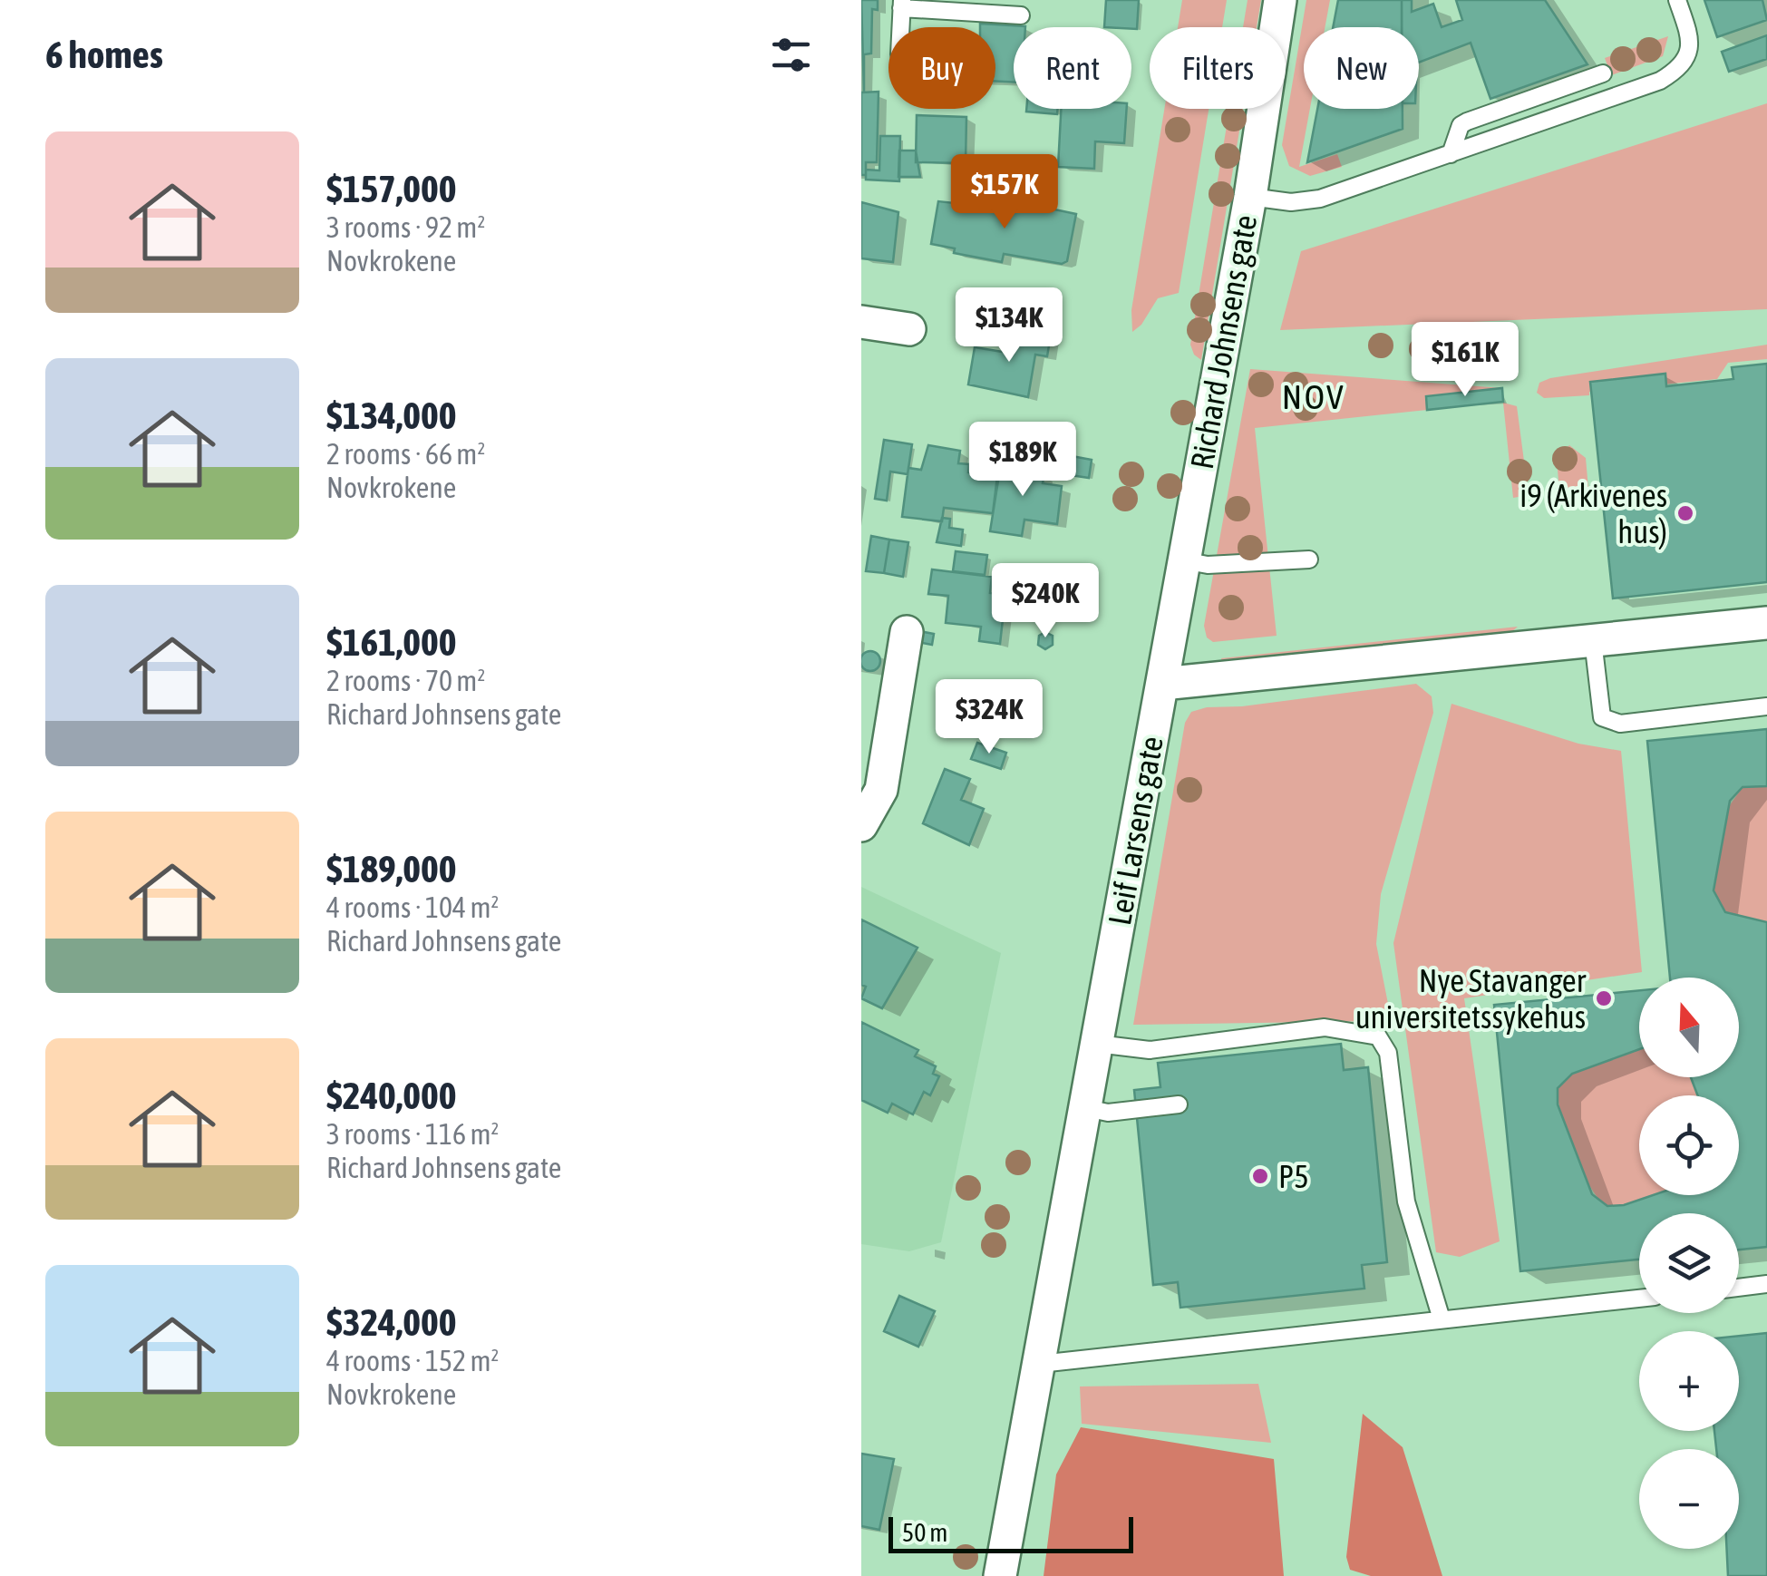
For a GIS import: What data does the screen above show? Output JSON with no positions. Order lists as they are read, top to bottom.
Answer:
{
  "streets": {
    "street": ["Richard Johnsens gate", "Leif Larsens gate"]
  },
  "crossings": [
    ["Richard Johnsens gate", "Leif Larsens gate"]
  ],
  "districts": ["NOV"],
  "places": ["i9 (Arkivenes hus)", "Nye Stavanger universitetssykehus", "P5"],
  "scale_bar": "50 m",
  "north": "top",
  "page": {
    "heading": "6 homes",
    "chip": [
      "Buy",
      "Rent",
      "Filters",
      "New"
    ],
    "list": [
      {
        "name": "$157,000",
        "note": "3 rooms · 92 m² · Novkrokene"
      },
      {
        "name": "$134,000",
        "note": "2 rooms · 66 m² · Novkrokene"
      },
      {
        "name": "$161,000",
        "note": "2 rooms · 70 m² · Richard Johnsens gate"
      },
      {
        "name": "$189,000",
        "note": "4 rooms · 104 m² · Richard Johnsens gate"
      },
      {
        "name": "$240,000",
        "note": "3 rooms · 116 m² · Richard Johnsens gate"
      },
      {
        "name": "$324,000",
        "note": "4 rooms · 152 m² · Novkrokene"
      }
    ],
    "price": [
      "$157K",
      "$134K",
      "$161K",
      "$189K",
      "$240K",
      "$324K"
    ],
    "map_buttons": ["+", "−"],
    "scale": "50 m"
  }
}
